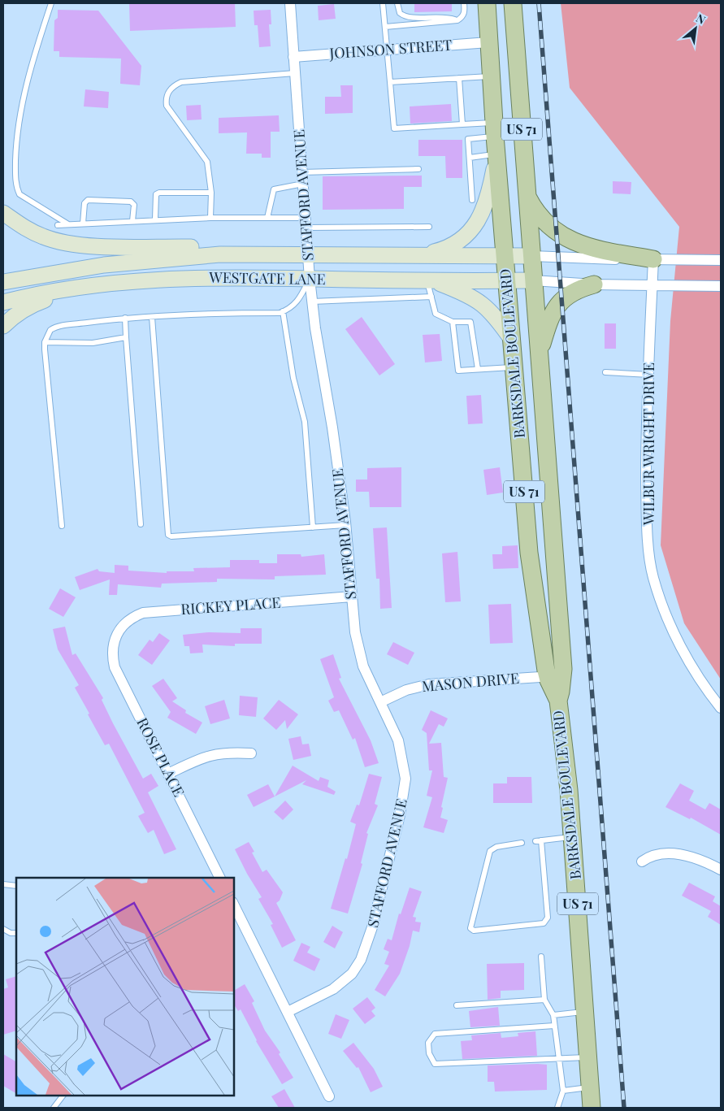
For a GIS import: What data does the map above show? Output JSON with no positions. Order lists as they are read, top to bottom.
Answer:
{
  "streets": {
    "main road": ["US 71", "WESTGATE LANE", "BARKSDALE BOULEVARD"],
    "street": [
      "JOHNSON STREET",
      "STAFFORD AVENUE",
      "WILBUR WRIGHT DRIVE",
      "RICKEY PLACE",
      "MASON DRIVE",
      "ROSE PLACE"
    ]
  },
  "crossings": [
    ["JOHNSON STREET", "STAFFORD AVENUE"],
    ["JOHNSON STREET", "BARKSDALE BOULEVARD"],
    ["STAFFORD AVENUE", "WESTGATE LANE"],
    ["STAFFORD AVENUE", "RICKEY PLACE"],
    ["STAFFORD AVENUE", "MASON DRIVE"],
    ["WESTGATE LANE", "BARKSDALE BOULEVARD"],
    ["BARKSDALE BOULEVARD", "MASON DRIVE"],
    ["RICKEY PLACE", "ROSE PLACE"]
  ],
  "north": "top right"
}
